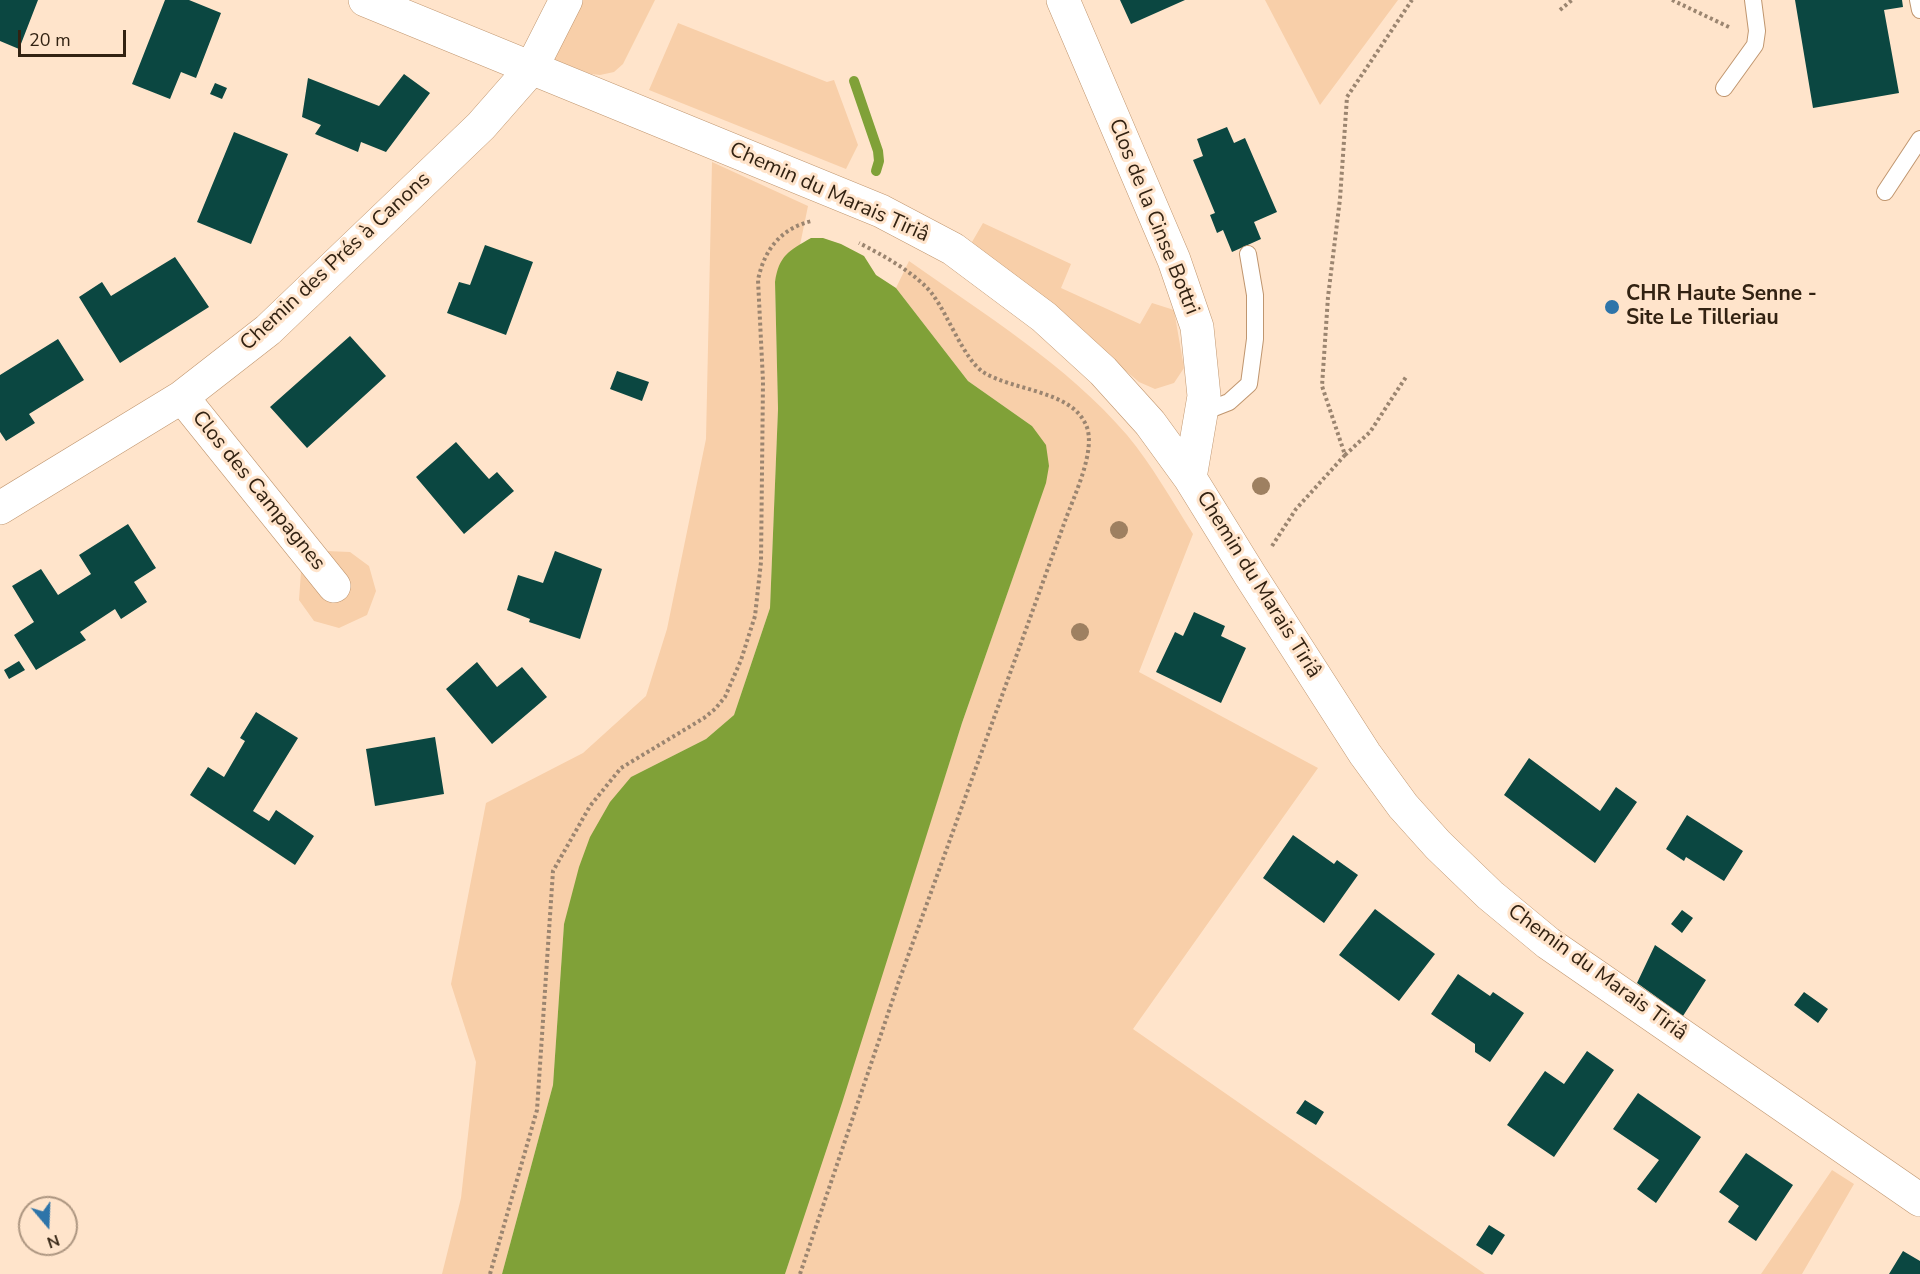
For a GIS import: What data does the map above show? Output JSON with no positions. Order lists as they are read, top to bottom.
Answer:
{
  "streets": {
    "street": [
      "Chemin du Marais Tiriâ",
      "Clos de la Cinse Bottri",
      "Chemin des Prés à Canons",
      "Clos des Campagnes"
    ]
  },
  "crossings": [
    ["Chemin du Marais Tiriâ", "Clos de la Cinse Bottri"],
    ["Chemin du Marais Tiriâ", "Chemin des Prés à Canons"],
    ["Chemin des Prés à Canons", "Clos des Campagnes"]
  ],
  "places": ["CHR Haute Senne - Site Le Tilleriau"],
  "scale_bar": "20 m",
  "north": "bottom"
}
